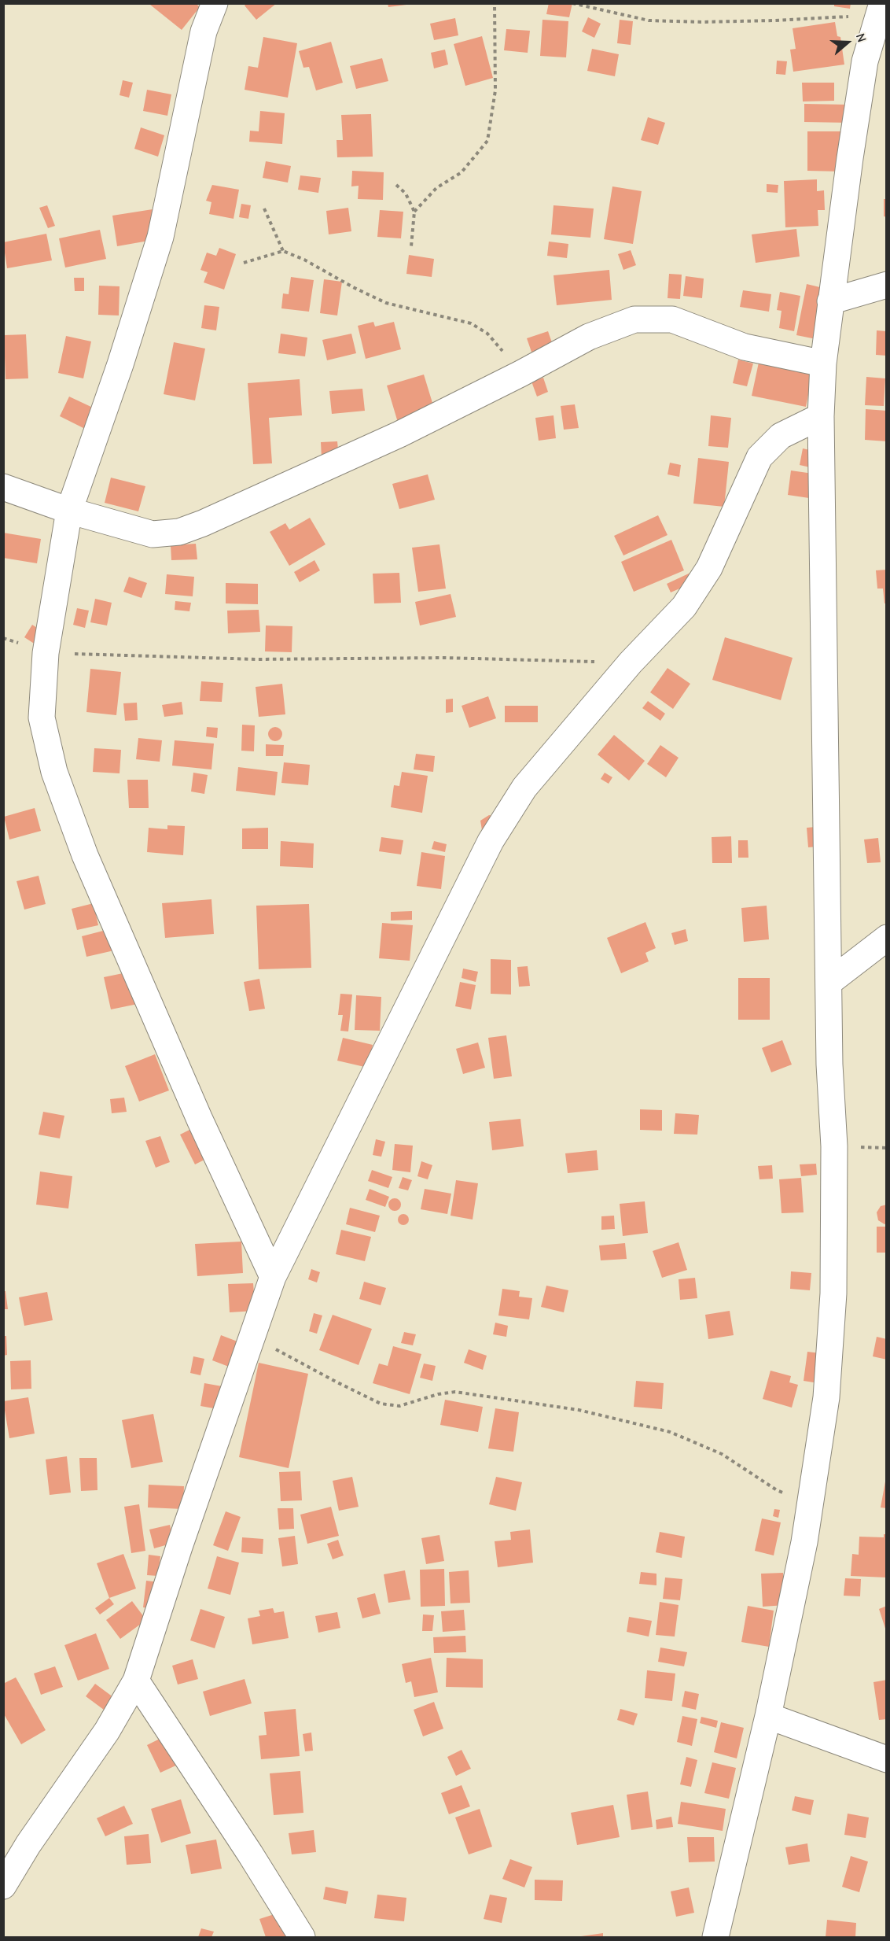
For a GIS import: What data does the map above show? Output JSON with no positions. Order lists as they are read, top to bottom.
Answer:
{
  "north": "right"
}
